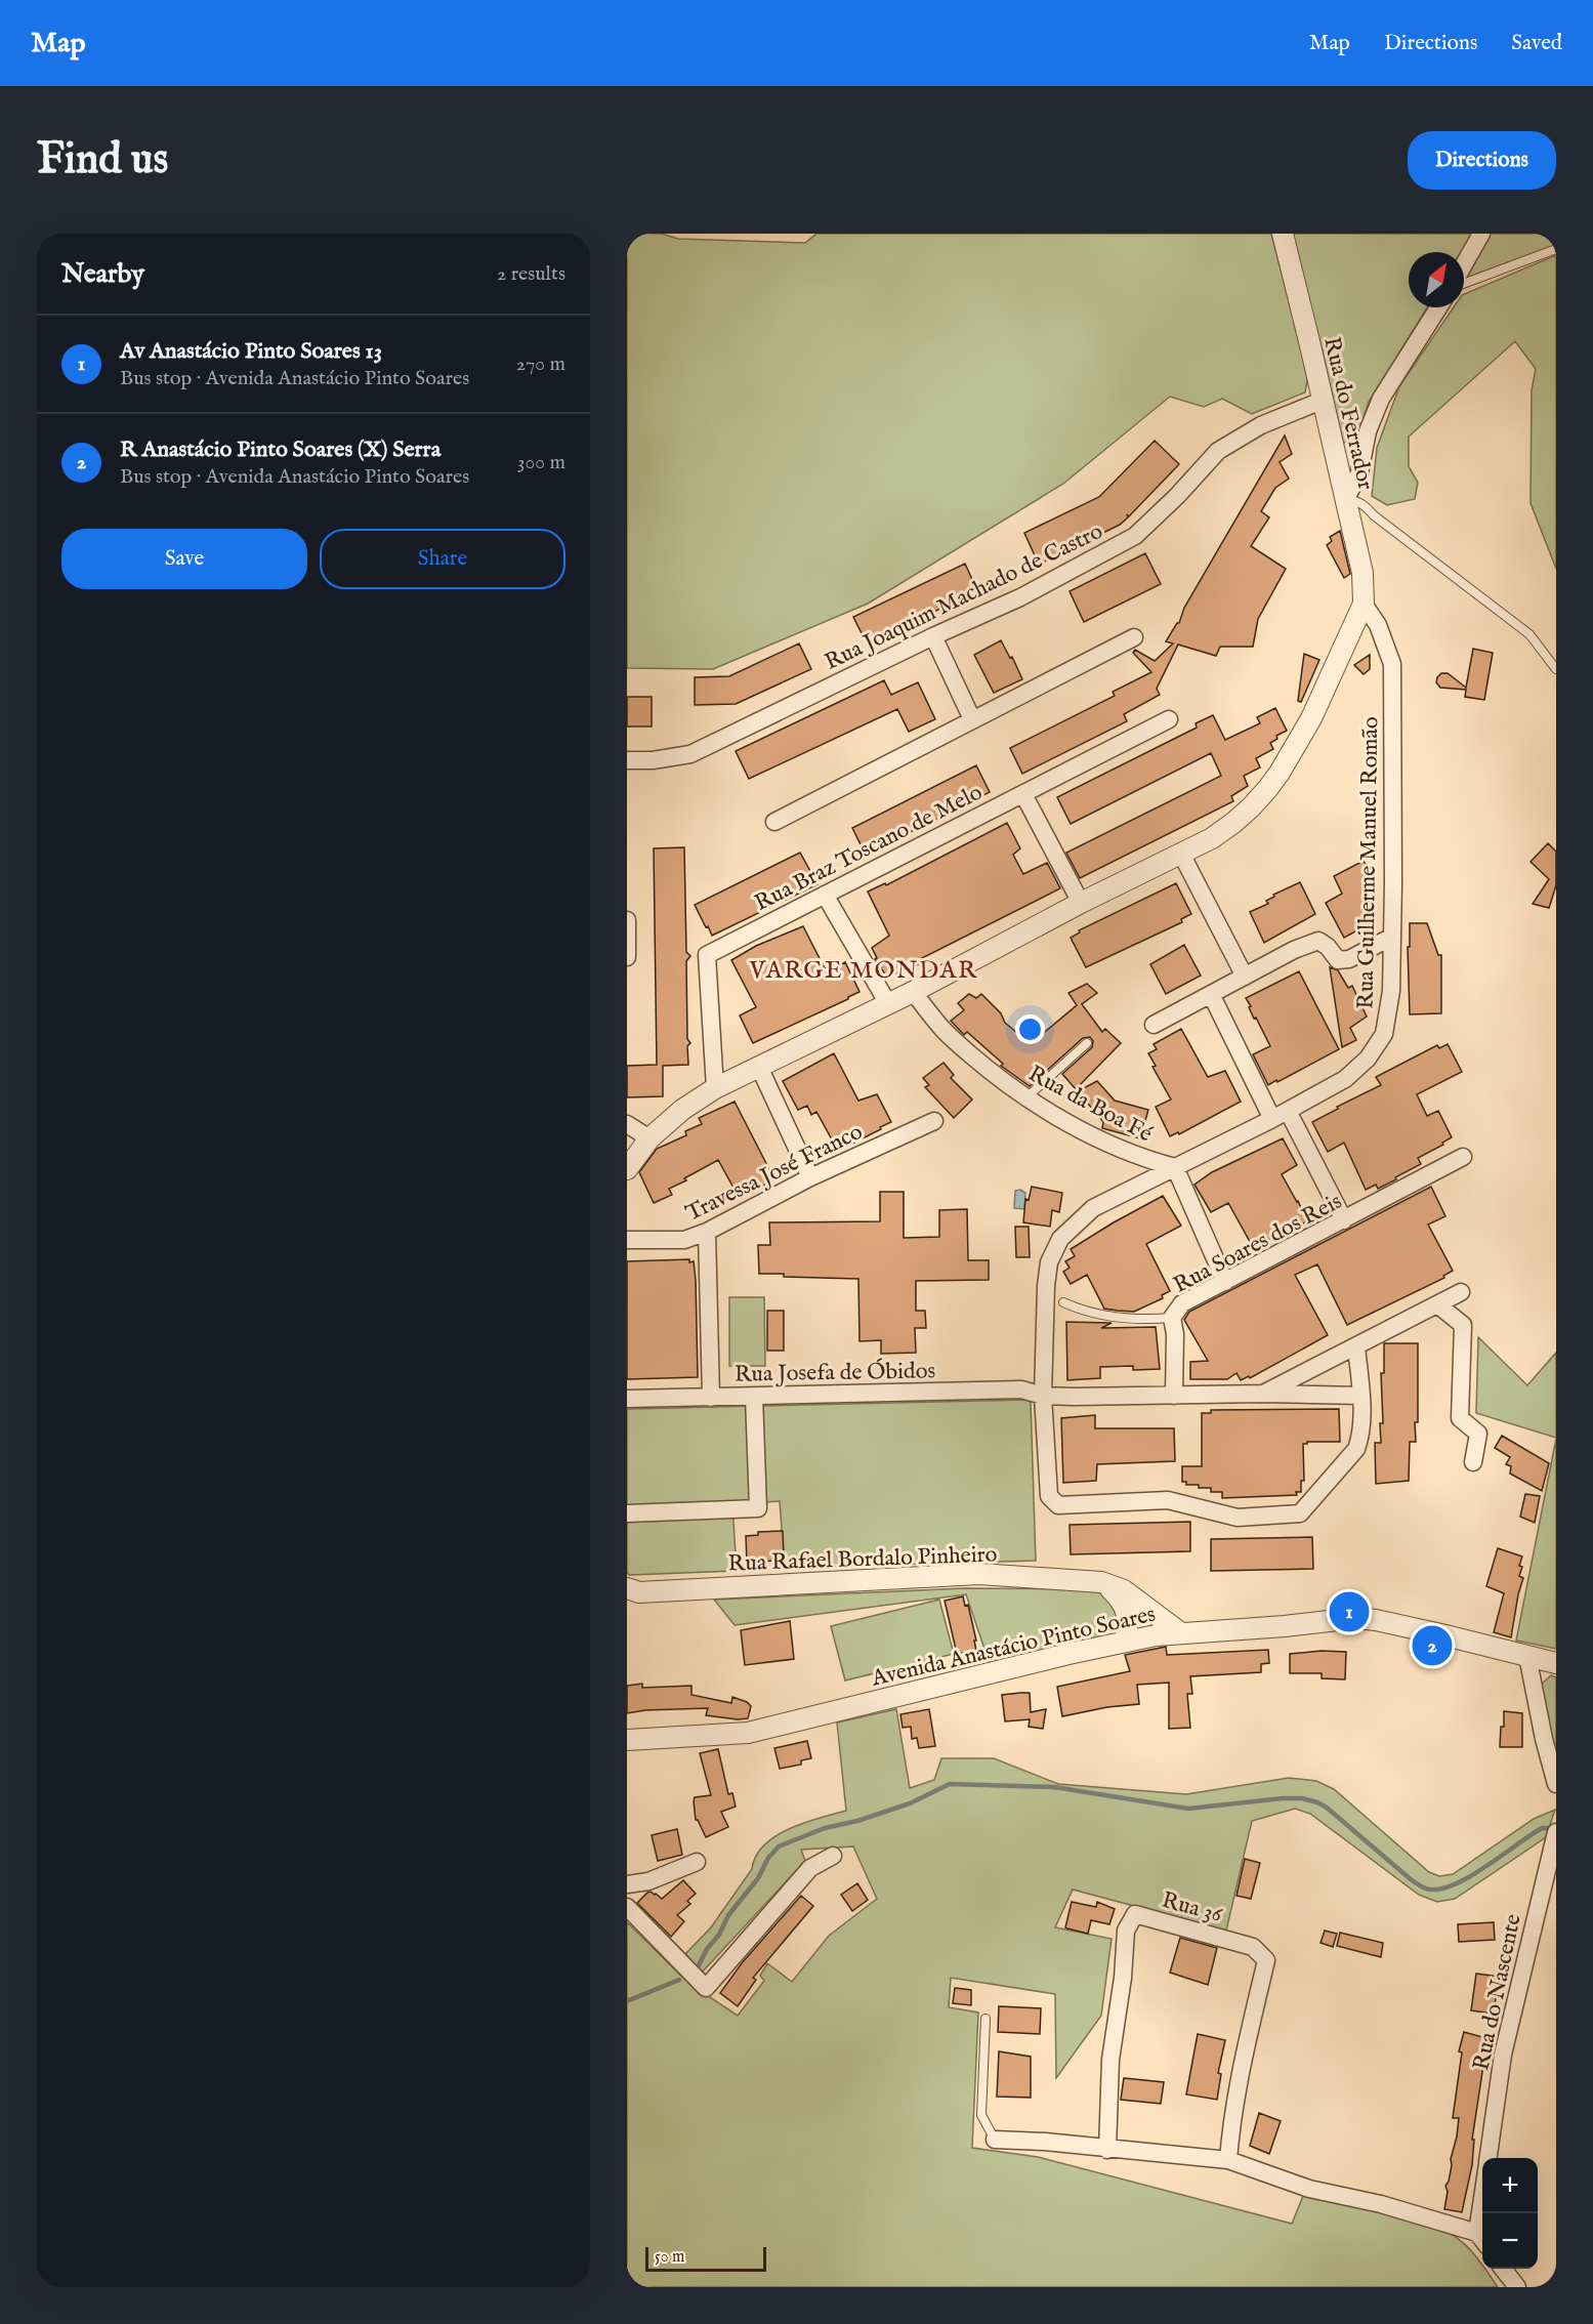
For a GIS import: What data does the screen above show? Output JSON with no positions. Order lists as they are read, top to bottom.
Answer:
{
  "streets": {
    "street": [
      "Rua do Ferrador",
      "Rua Joaquim Machado de Castro",
      "Rua Braz Toscano de Melo",
      "Rua Guilherme Manuel Romão",
      "Rua da Boa Fé",
      "Travessa José Franco",
      "Rua Soares dos Reis",
      "Rua Josefa de Óbidos",
      "Rua Rafael Bordalo Pinheiro",
      "Avenida Anastácio Pinto Soares",
      "Rua 36",
      "Rua do Nascente"
    ]
  },
  "crossings": [
    ["Rua do Ferrador", "Rua Joaquim Machado de Castro"],
    ["Rua do Ferrador", "Rua Guilherme Manuel Romão"],
    ["Rua Guilherme Manuel Romão", "Rua da Boa Fé"],
    ["Rua Guilherme Manuel Romão", "Rua Josefa de Óbidos"],
    ["Rua Rafael Bordalo Pinheiro", "Avenida Anastácio Pinto Soares"]
  ],
  "districts": ["VARGE MONDAR"],
  "scale_bar": "50 m",
  "north": "top right",
  "page": {
    "header": "Map",
    "nav": ["Map", "Directions", "Saved"],
    "buttons": [
      "Directions",
      ["Save", "Share"]
    ],
    "title": "Find us",
    "heading": ["Nearby", "2 results"],
    "list": [
      {
        "mark": "1",
        "name": "Av Anastácio Pinto Soares 13",
        "note": "Bus stop · Avenida Anastácio Pinto Soares",
        "value": "270 m"
      },
      {
        "mark": "2",
        "name": "R Anastácio Pinto Soares (X) Serra",
        "note": "Bus stop · Avenida Anastácio Pinto Soares",
        "value": "300 m"
      }
    ],
    "pins": ["1", "2"],
    "map_buttons": ["+", "−"],
    "scale": "50 m"
  }
}
